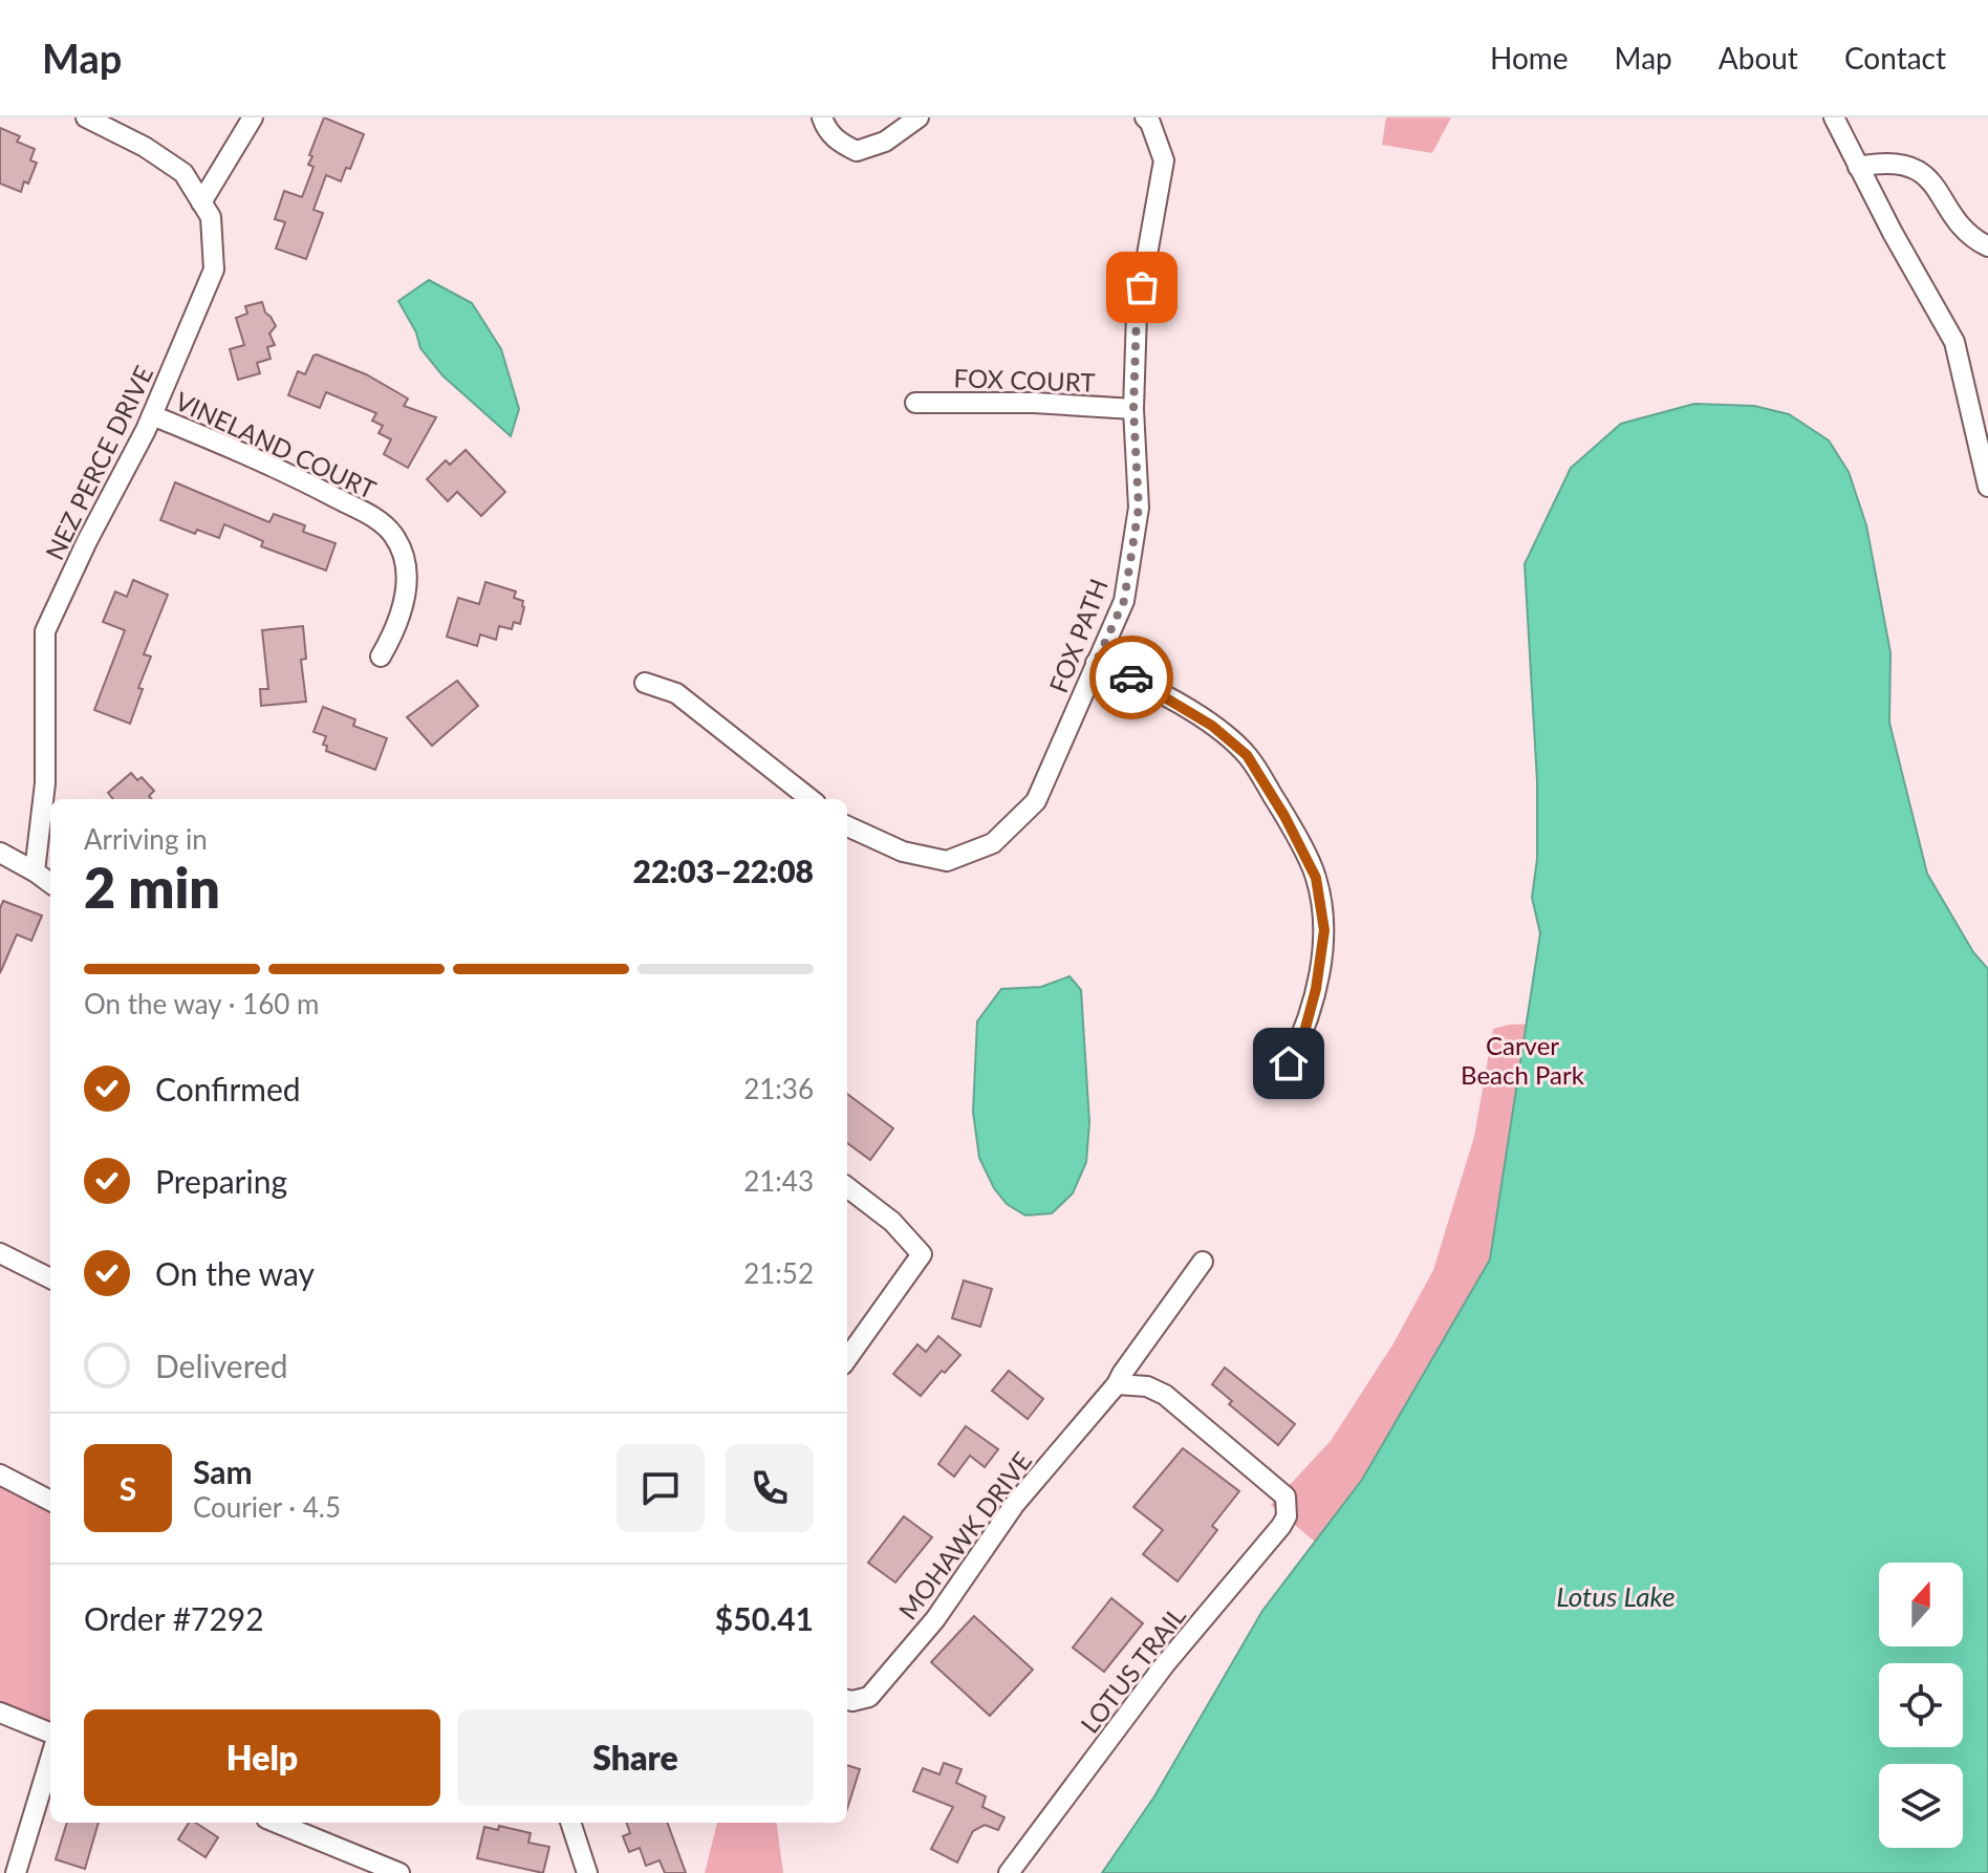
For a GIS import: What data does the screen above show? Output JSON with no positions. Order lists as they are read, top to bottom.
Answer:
{
  "streets": {
    "street": [
      "FOX COURT",
      "VINELAND COURT",
      "NEZ PERCE DRIVE",
      "FOX PATH",
      "MOHAWK DRIVE",
      "LOTUS TRAIL"
    ]
  },
  "crossings": [
    ["FOX COURT", "FOX PATH"],
    ["VINELAND COURT", "NEZ PERCE DRIVE"],
    ["MOHAWK DRIVE", "LOTUS TRAIL"]
  ],
  "water": ["Lotus Lake"],
  "parks": ["Carver Beach Park"],
  "north": "top",
  "page": {
    "header": "Map",
    "nav": [
      "Home",
      "Map",
      "About",
      "Contact"
    ],
    "heading": ["2 min", "Arriving in", "22:03–22:08"],
    "panel": [
      "Sam",
      "Courier · 4.5",
      "Order #7292",
      "$50.41"
    ],
    "bar": "On the way · 160 m",
    "list": [
      ["Confirmed", "21:36"],
      ["Preparing", "21:43"],
      ["On the way", "21:52"],
      "Delivered"
    ],
    "round": "S",
    "buttons": ["Help", "Share"]
  }
}
